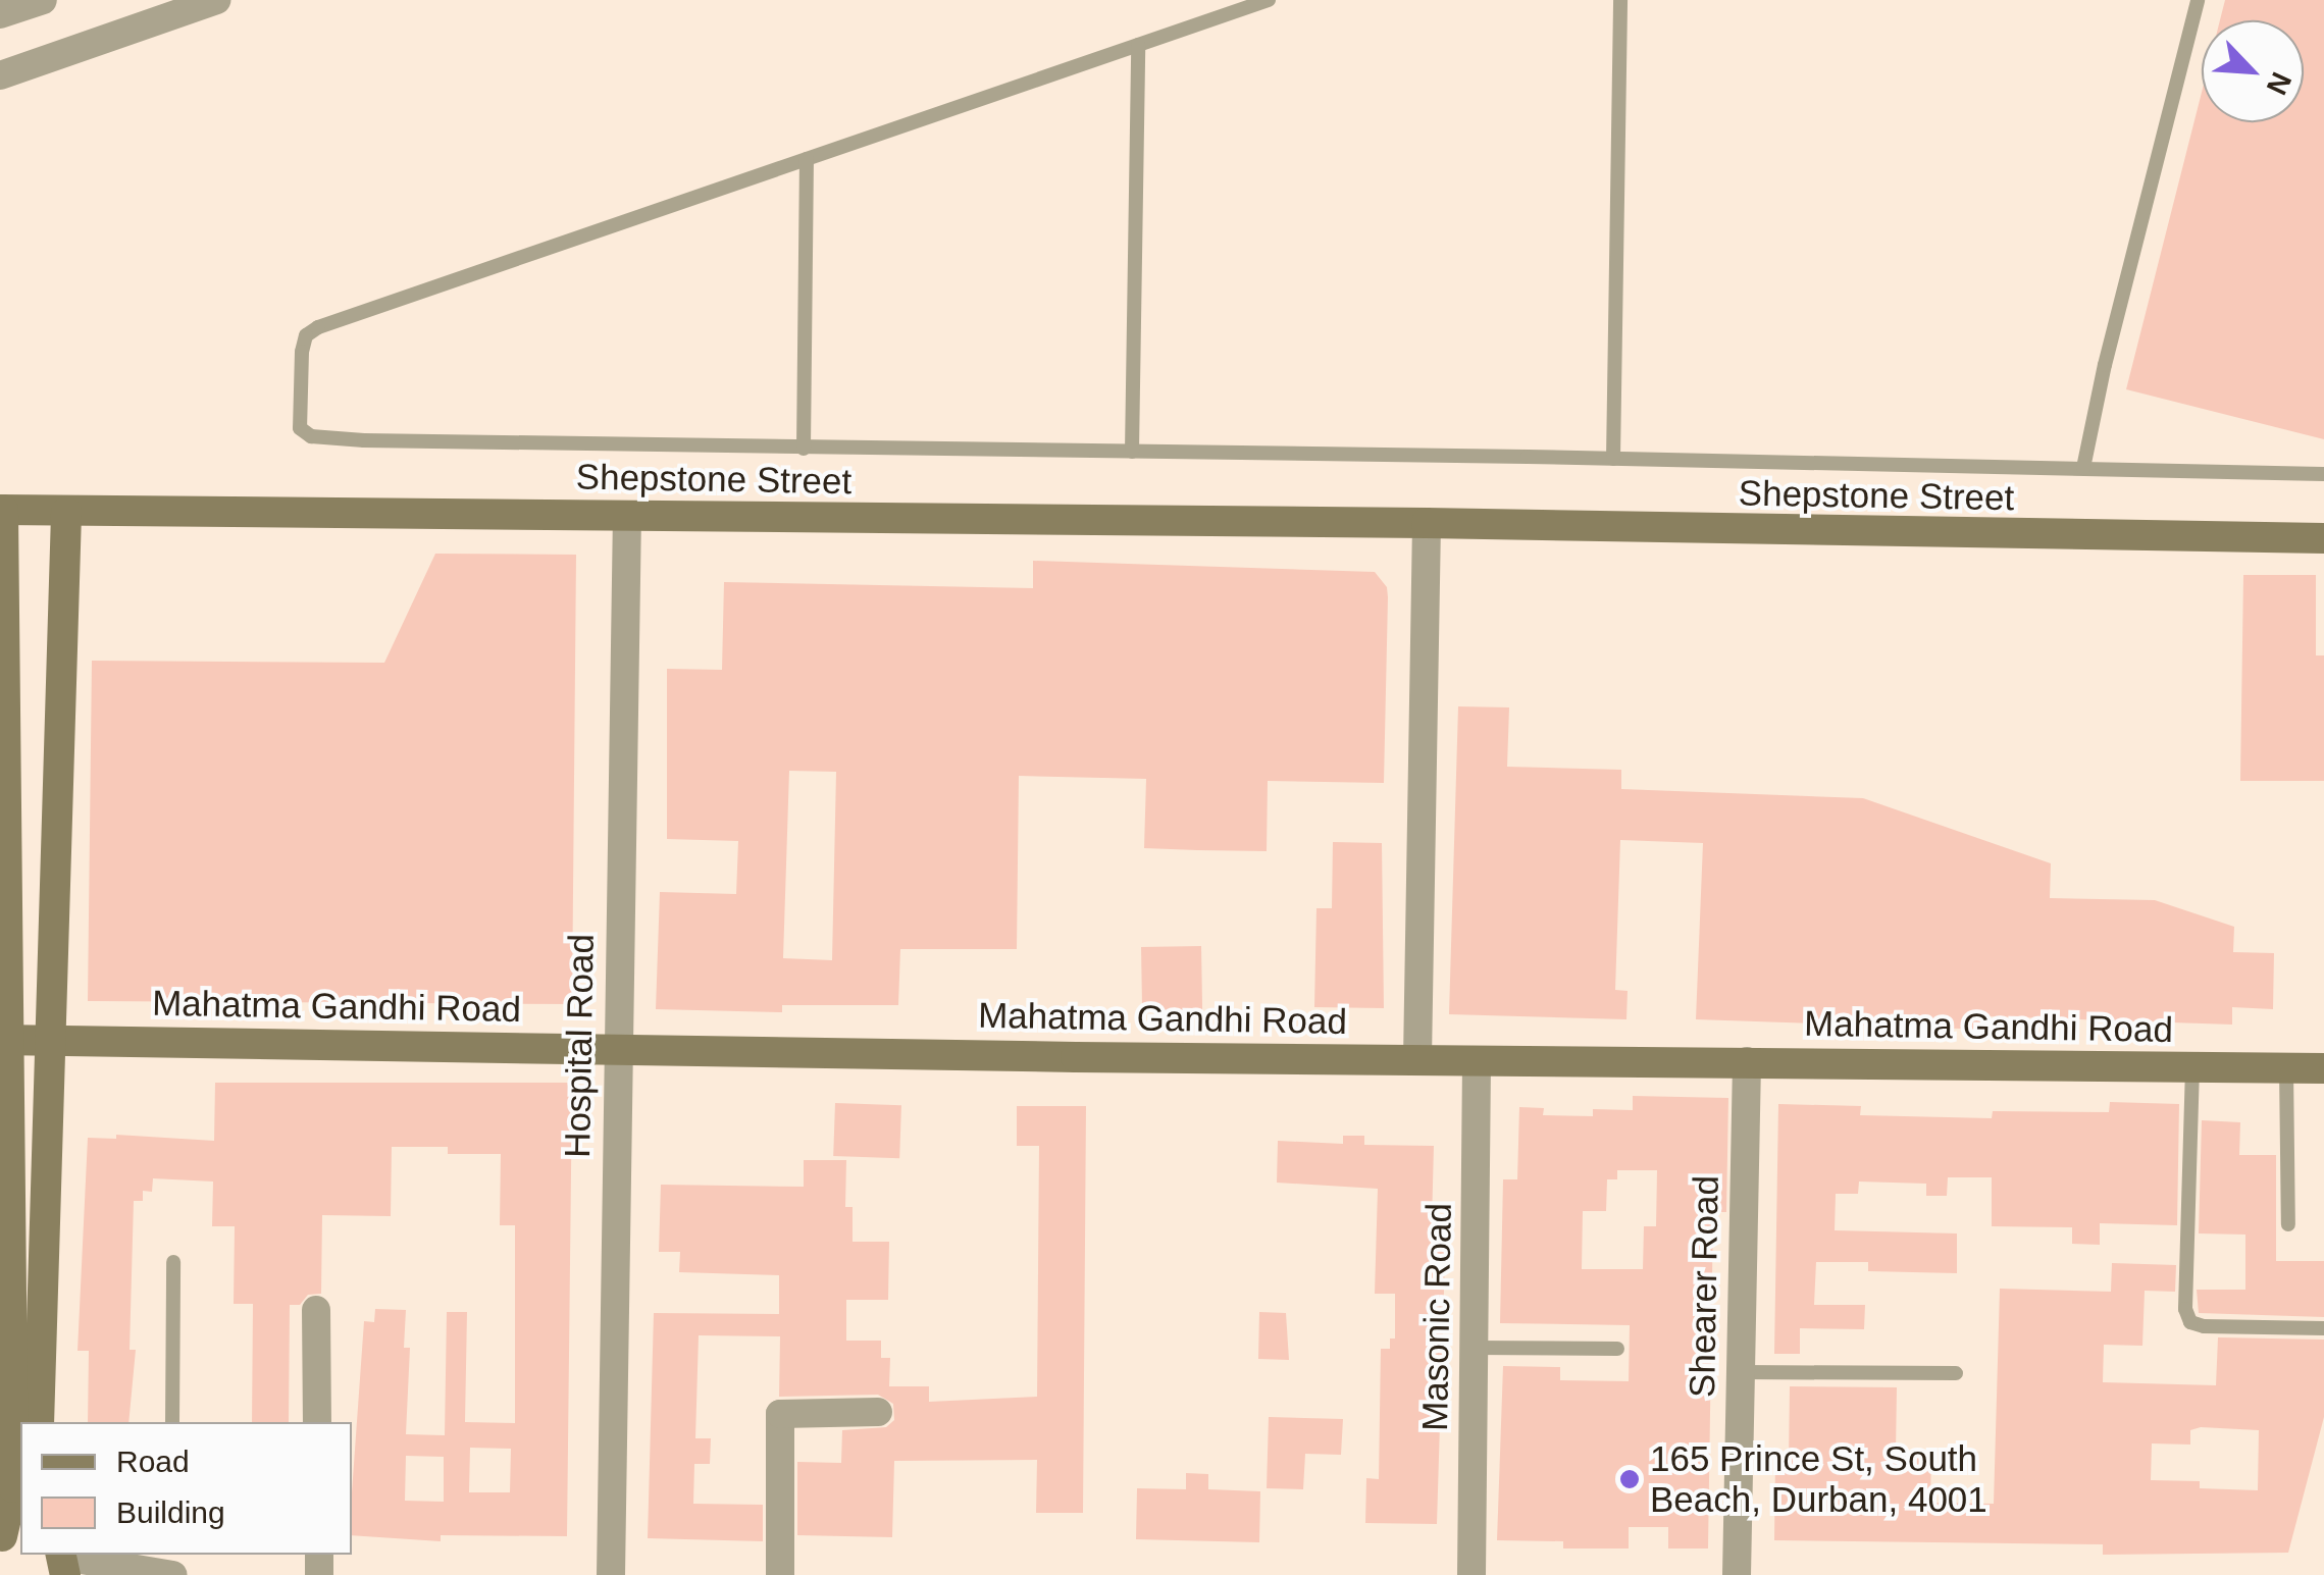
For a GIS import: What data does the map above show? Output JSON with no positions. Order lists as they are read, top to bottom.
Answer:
{
  "streets": {
    "main road": ["Shepstone Street", "Mahatma Gandhi Road"],
    "street": ["Hospital Road", "Shearer Road", "Masonic Road"]
  },
  "crossings": [
    ["Shepstone Street", "Hospital Road"],
    ["Mahatma Gandhi Road", "Hospital Road"],
    ["Mahatma Gandhi Road", "Shearer Road"],
    ["Mahatma Gandhi Road", "Masonic Road"]
  ],
  "places": ["165 Prince St, South Beach, Durban, 4001"],
  "legend": ["Road", "Building"],
  "north": "bottom right"
}
